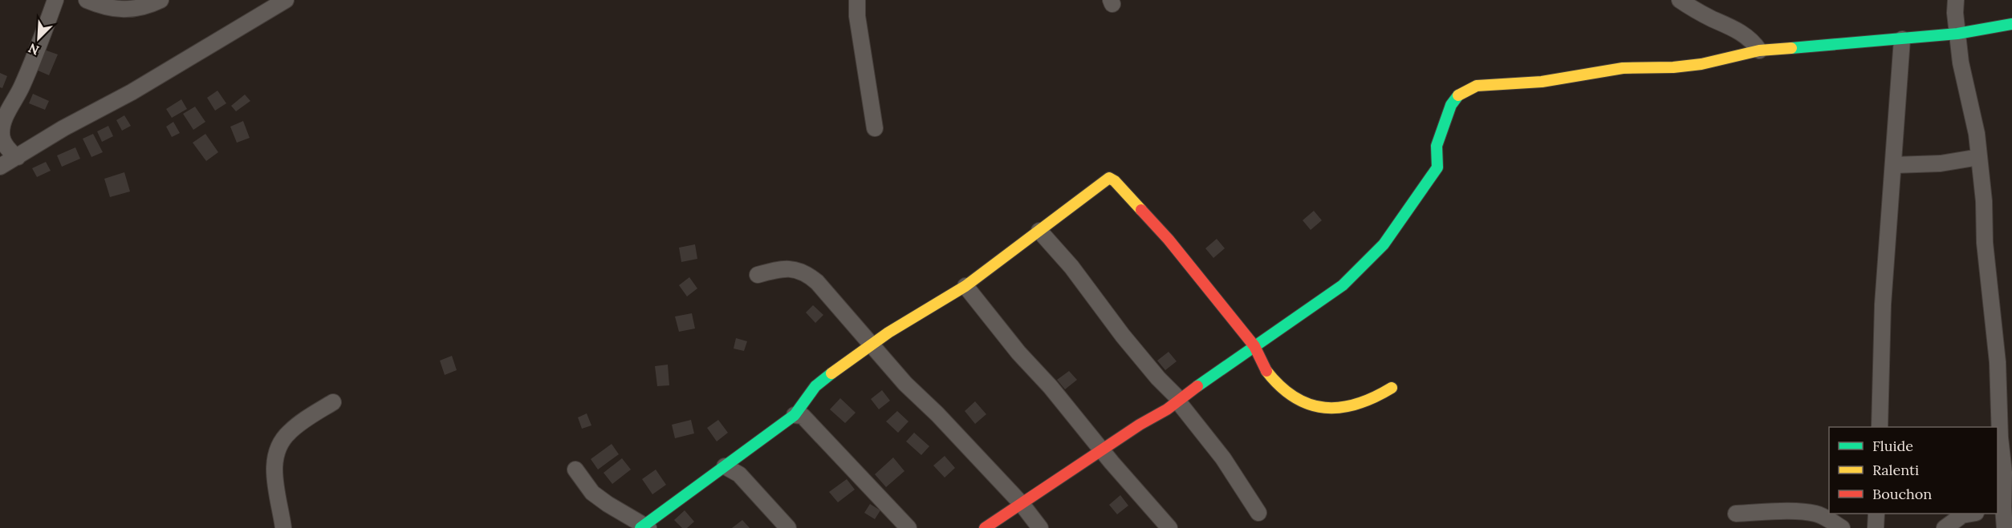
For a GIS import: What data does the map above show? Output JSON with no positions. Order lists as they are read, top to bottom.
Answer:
{
  "legend": ["Fluide", "Ralenti", "Bouchon"],
  "north": "bottom left"
}
